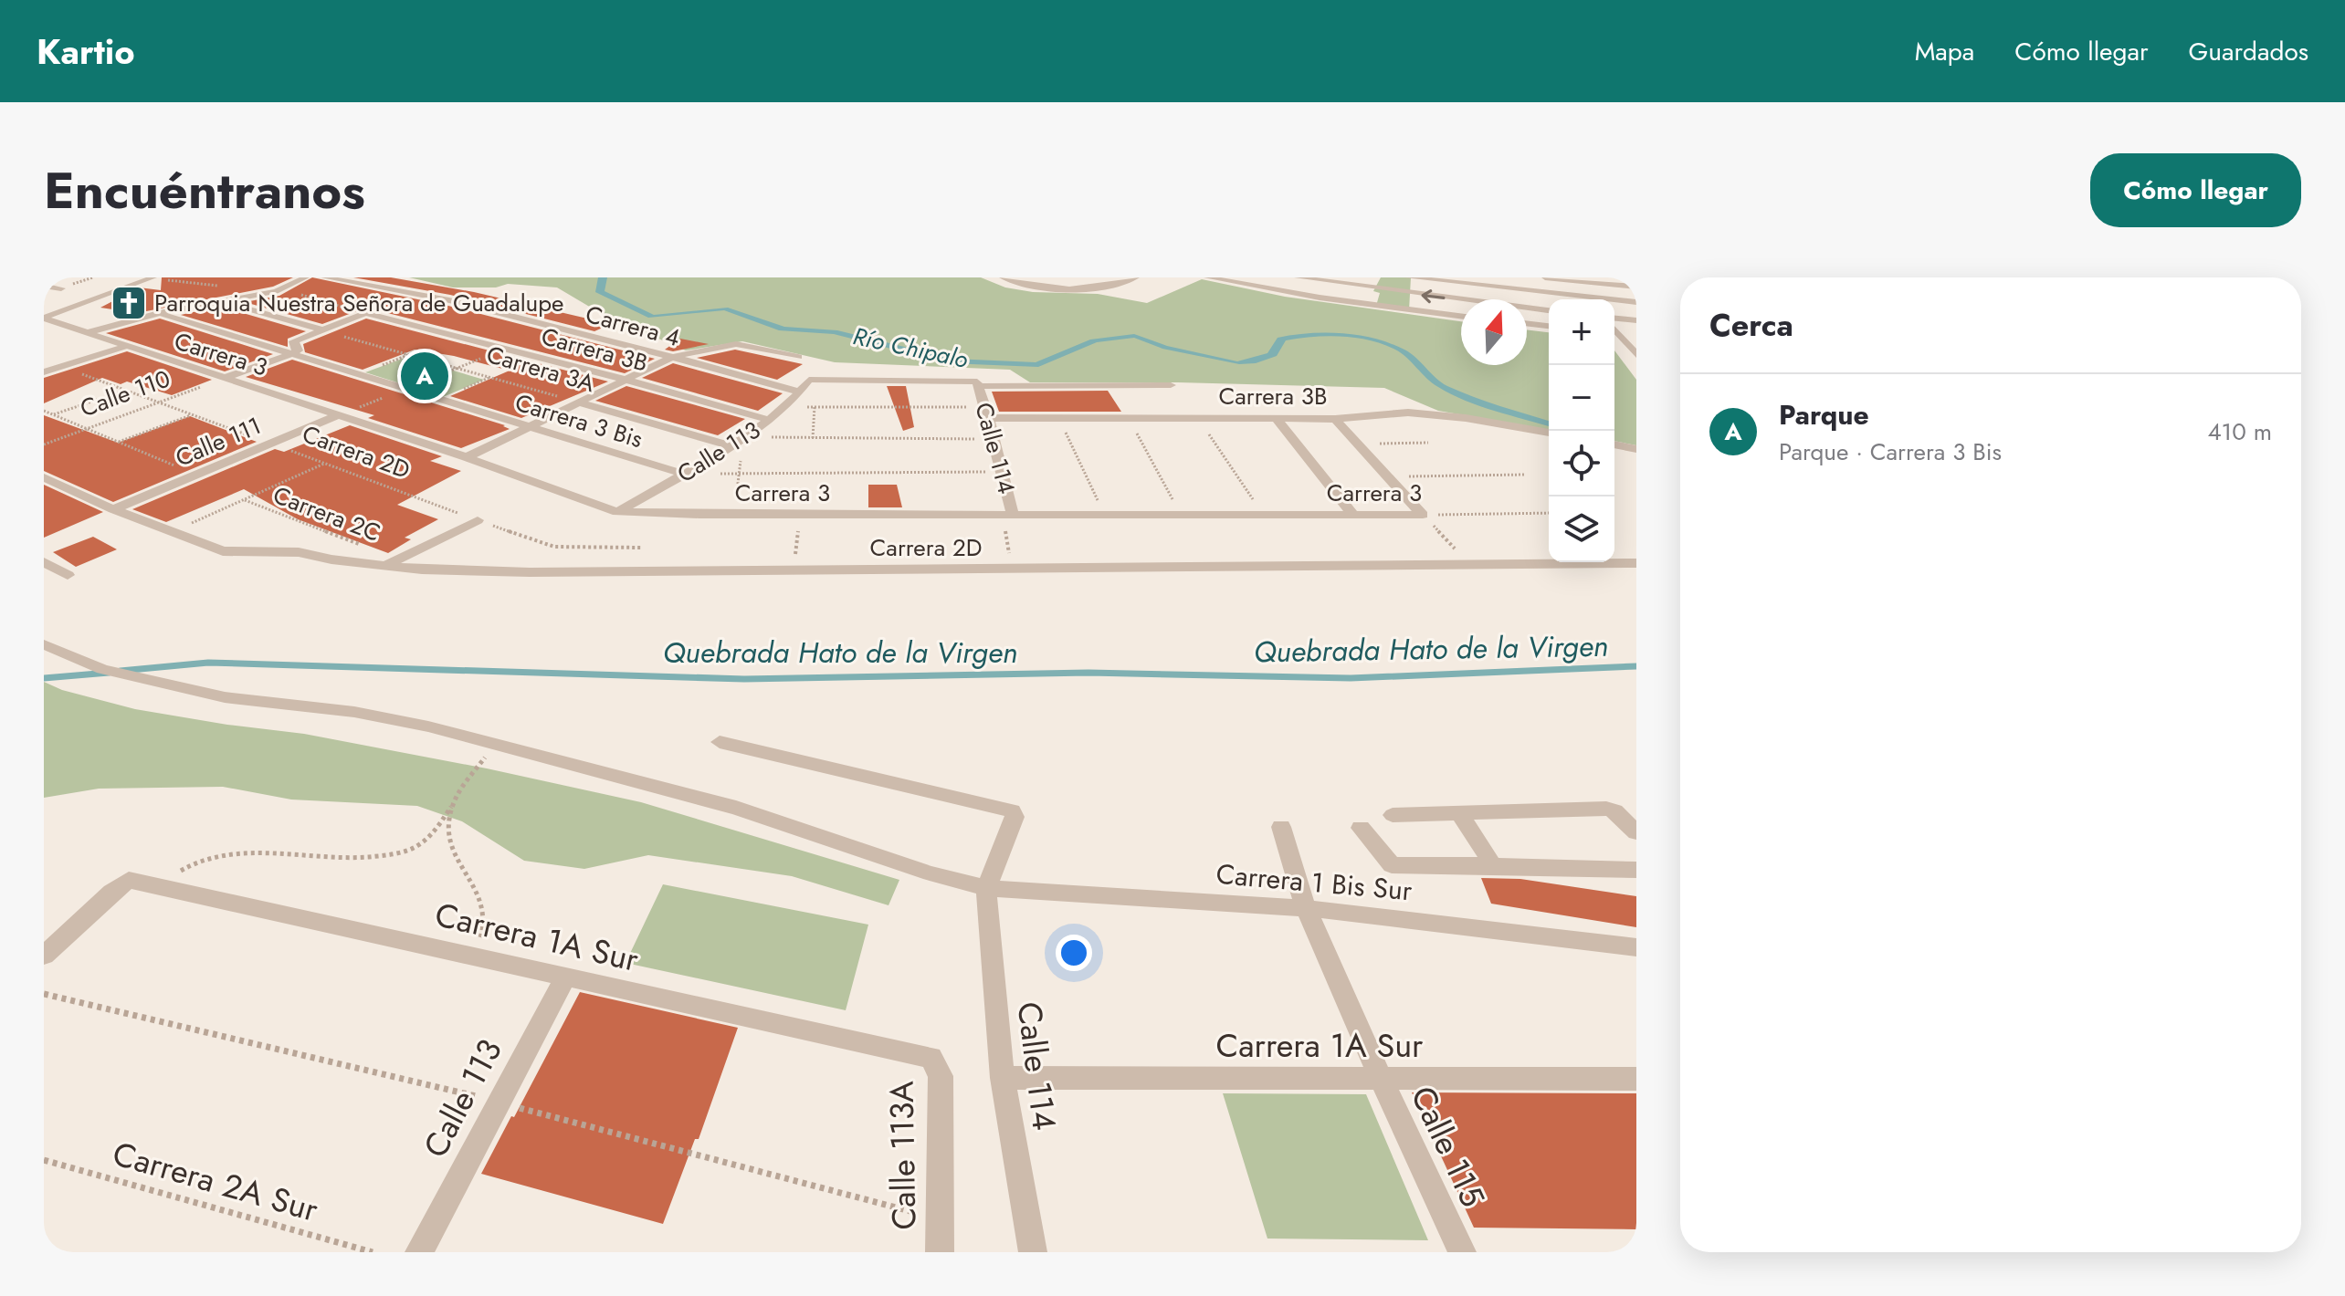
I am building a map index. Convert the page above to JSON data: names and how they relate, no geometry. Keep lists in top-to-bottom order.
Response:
{
  "streets": {
    "street": [
      "Carrera 4",
      "Carrera 3B",
      "Carrera 3",
      "Carrera 3A",
      "Carrera 3 Bis",
      "Calle 111",
      "Calle 114",
      "Carrera 2D",
      "Calle 113",
      "Carrera 1 Bis Sur",
      "Carrera 1A Sur",
      "Calle 115",
      "Calle 113A"
    ],
    "path": ["Calle 110", "Carrera 2C", "Carrera 2A Sur"]
  },
  "crossings": [
    ["Carrera 4", "Calle 113"],
    ["Carrera 3B", "Calle 114"],
    ["Carrera 3B", "Calle 113"],
    ["Carrera 3", "Calle 110"],
    ["Carrera 3", "Calle 111"],
    ["Carrera 3", "Calle 114"],
    ["Carrera 3", "Calle 113"],
    ["Carrera 3A", "Calle 113"],
    ["Calle 110", "Carrera 2D"],
    ["Carrera 3 Bis", "Calle 113"],
    ["Calle 111", "Carrera 2D"],
    ["Calle 114", "Carrera 2D"],
    ["Calle 114", "Carrera 1 Bis Sur"],
    ["Calle 114", "Carrera 1A Sur"],
    ["Calle 113", "Carrera 1A Sur"],
    ["Carrera 1 Bis Sur", "Calle 115"],
    ["Carrera 1A Sur", "Calle 115"],
    ["Carrera 1A Sur", "Calle 113A"]
  ],
  "water": ["Río Chipalo", "Quebrada Hato de la Virgen"],
  "places": {
    "church": ["Parroquia Nuestra Señora de Guadalupe"]
  },
  "north": "top",
  "page": {
    "header": "Kartio",
    "nav": ["Mapa", "Cómo llegar", "Guardados"],
    "title": "Encuéntranos",
    "buttons": "Cómo llegar",
    "heading": "Cerca",
    "map_buttons": ["+", "−"],
    "pins": "A",
    "list": [
      {
        "mark": "A",
        "name": "Parque",
        "note": "Parque · Carrera 3 Bis",
        "value": "410 m"
      }
    ]
  }
}
